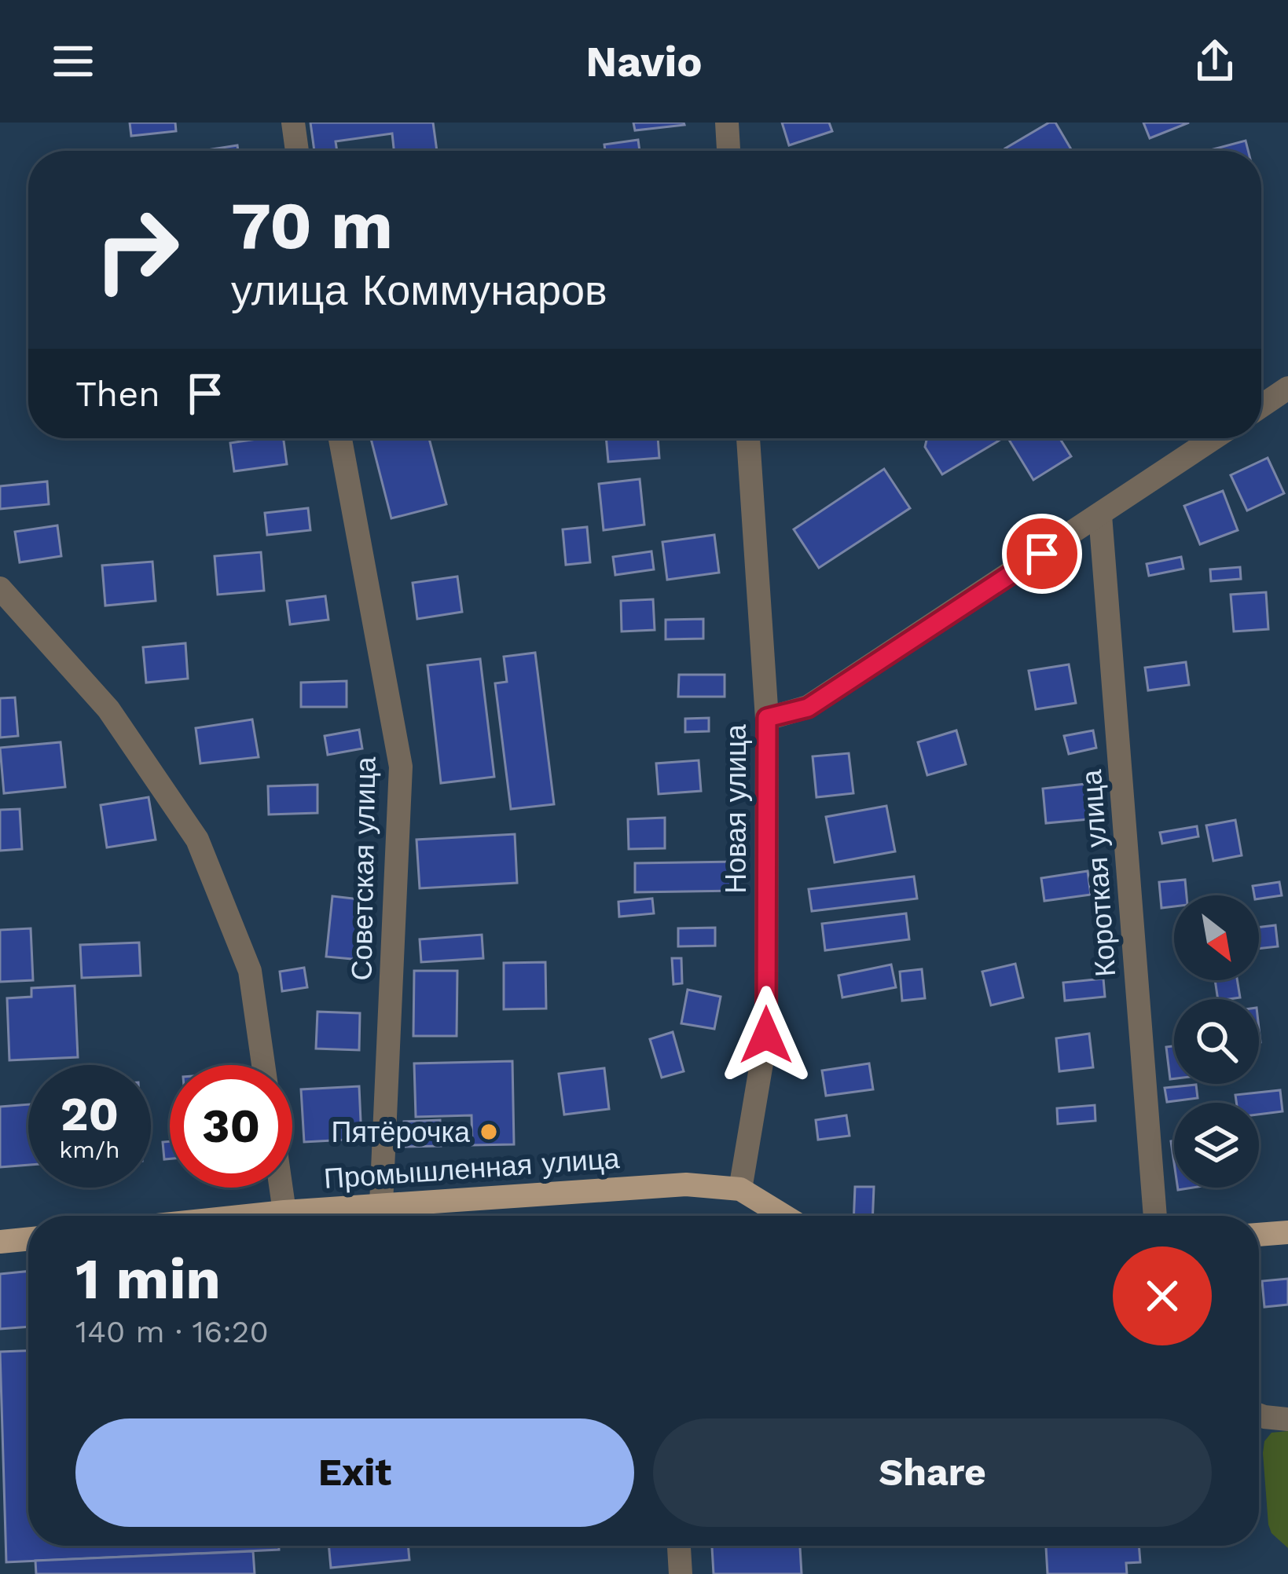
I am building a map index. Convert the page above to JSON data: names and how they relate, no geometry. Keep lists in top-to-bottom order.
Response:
{
  "streets": {
    "main road": ["Промышленная улица"],
    "street": ["Новая улица", "Советская улица", "Короткая улица"]
  },
  "crossings": [
    ["Новая улица", "Промышленная улица"],
    ["Советская улица", "Промышленная улица"]
  ],
  "places": ["Пятёрочка"],
  "north": "bottom right",
  "page": {
    "header": "Navio",
    "turn": ["70 m", "улица Коммунаров"],
    "then": "Then",
    "speed": "20 km/h",
    "limit": "30",
    "heading": ["1 min", "140 m · 16:20"],
    "buttons": ["Exit", "Share"]
  }
}
